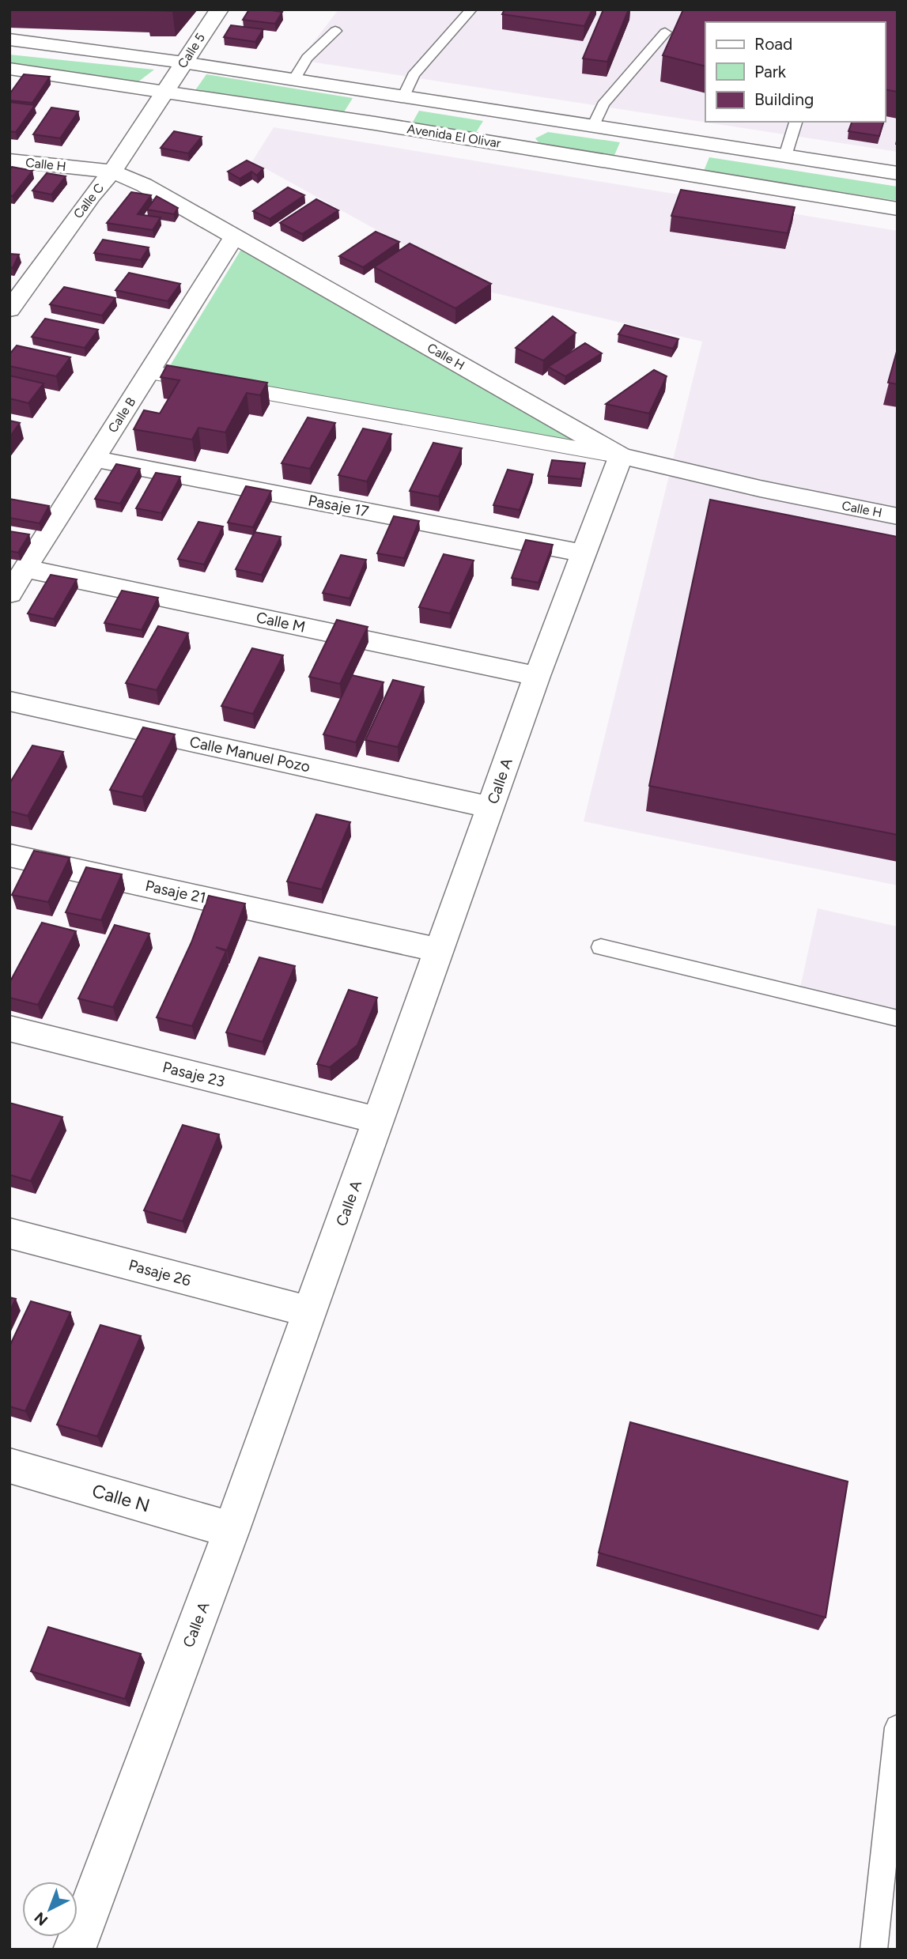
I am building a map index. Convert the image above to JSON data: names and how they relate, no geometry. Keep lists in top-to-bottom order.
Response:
{
  "streets": {
    "street": [
      "Calle 5",
      "Avenida El Olivar",
      "Calle H",
      "Calle C",
      "Calle B",
      "Pasaje 17",
      "Calle M",
      "Calle Manuel Pozo",
      "Calle A",
      "Pasaje 21",
      "Pasaje 23",
      "Pasaje 26",
      "Calle N"
    ]
  },
  "crossings": [
    ["Calle 5", "Avenida El Olivar"],
    ["Calle 5", "Calle C"],
    ["Avenida El Olivar", "Calle C"],
    ["Calle H", "Calle C"],
    ["Calle H", "Calle B"],
    ["Calle H", "Calle A"],
    ["Calle B", "Pasaje 17"],
    ["Calle B", "Calle M"],
    ["Pasaje 17", "Calle A"],
    ["Calle M", "Calle A"],
    ["Calle Manuel Pozo", "Calle A"],
    ["Calle A", "Pasaje 21"],
    ["Calle A", "Pasaje 23"],
    ["Calle A", "Pasaje 26"],
    ["Calle A", "Calle N"]
  ],
  "legend": ["Road", "Park", "Building"],
  "north": "bottom left"
}
